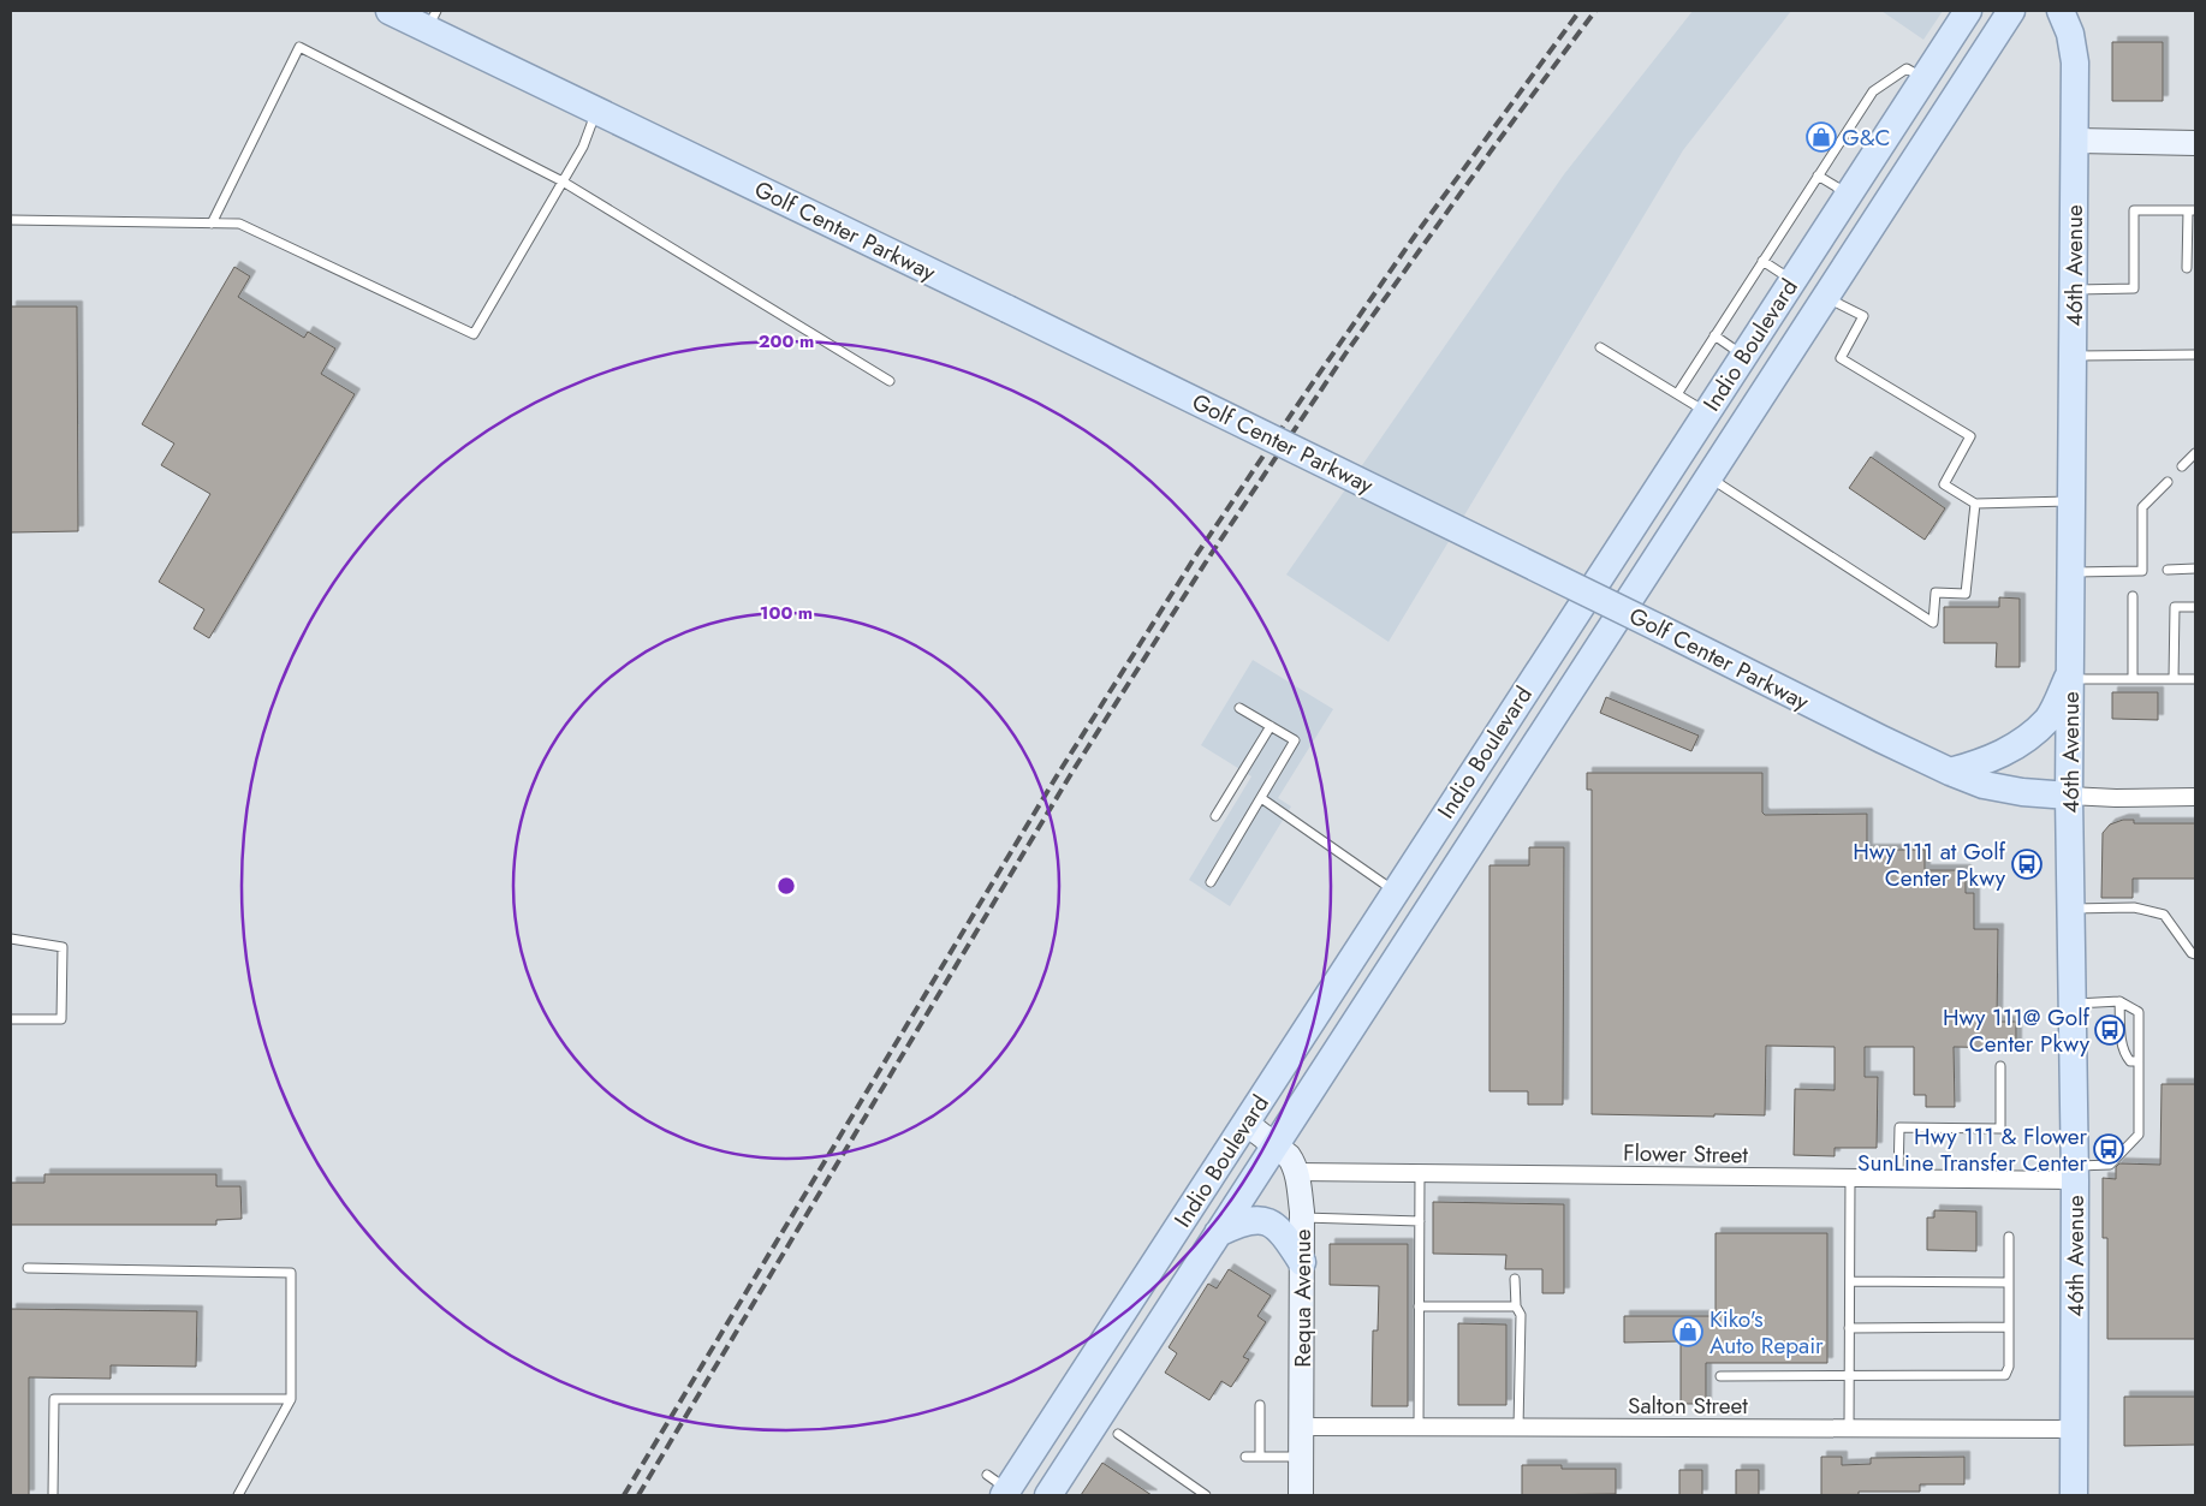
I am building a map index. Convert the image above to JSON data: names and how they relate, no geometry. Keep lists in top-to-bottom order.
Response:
{
  "streets": {
    "main road": ["Golf Center Parkway", "46th Avenue", "Indio Boulevard"],
    "street": ["Flower Street", "Requa Avenue", "Salton Street"]
  },
  "crossings": [
    ["Golf Center Parkway", "46th Avenue"],
    ["46th Avenue", "Flower Street"],
    ["46th Avenue", "Salton Street"],
    ["Indio Boulevard", "Requa Avenue"],
    ["Flower Street", "Requa Avenue"],
    ["Requa Avenue", "Salton Street"]
  ],
  "places": {
    "shop": ["G&C", "Kiko's Auto Repair"],
    "bus stop": ["Hwy 111 at Golf Center Pkwy", "Hwy 111@ Golf Center Pkwy", "Hwy 111 & Flower SunLine Transfer Center"]
  },
  "rings": ["200 m", "100 m"]
}
